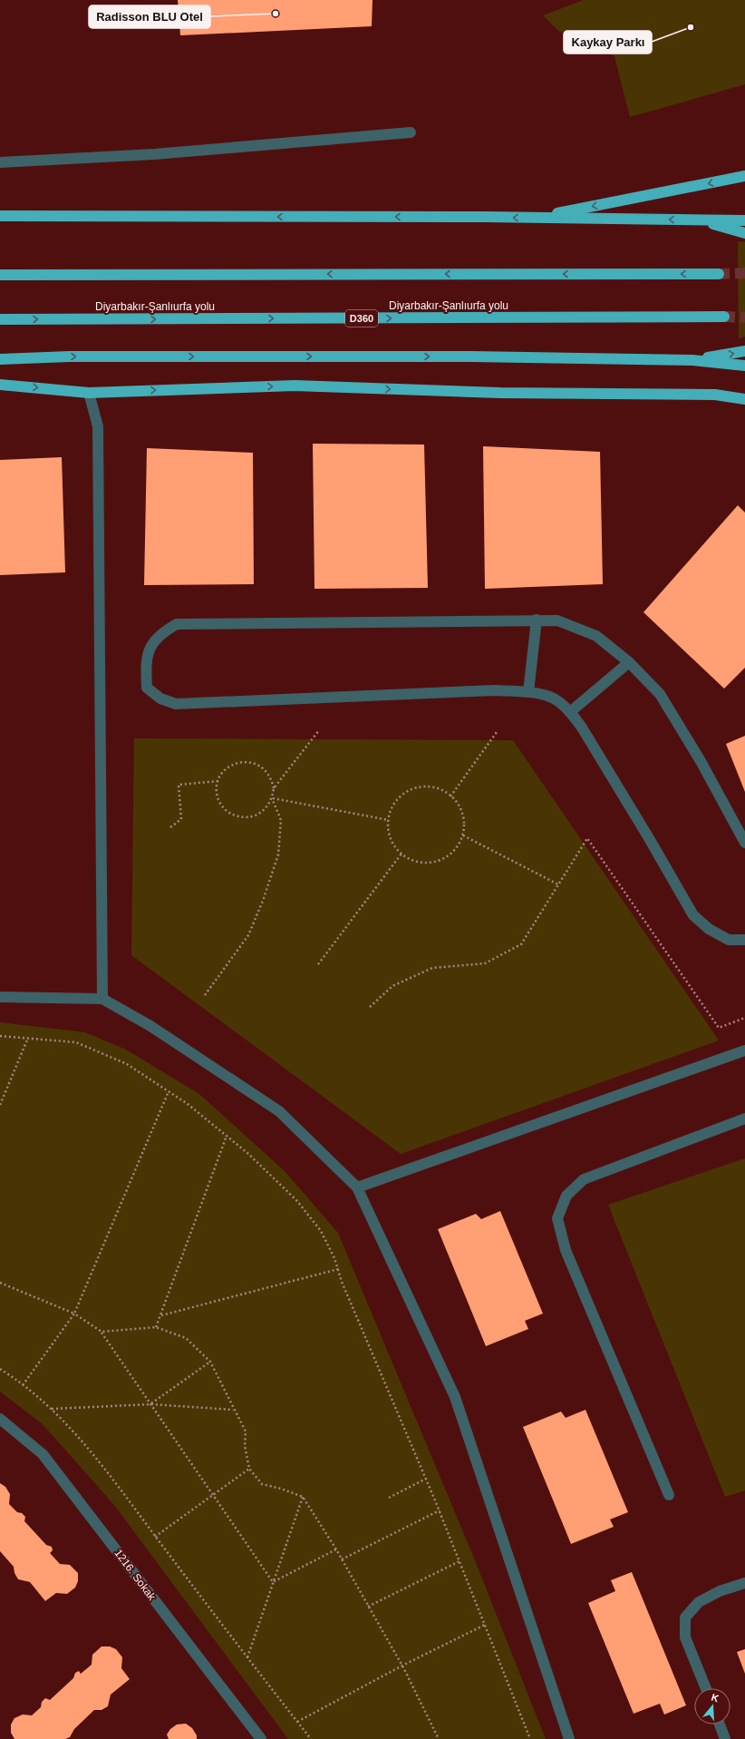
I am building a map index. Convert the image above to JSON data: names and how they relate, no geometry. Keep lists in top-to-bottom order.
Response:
{
  "streets": {
    "highway": ["Diyarbakır-Şanlıurfa yolu", "D360"],
    "street": ["1216. Sokak"]
  },
  "places": ["Radisson BLU Otel", "Kaykay Parkı"],
  "north": "top"
}
